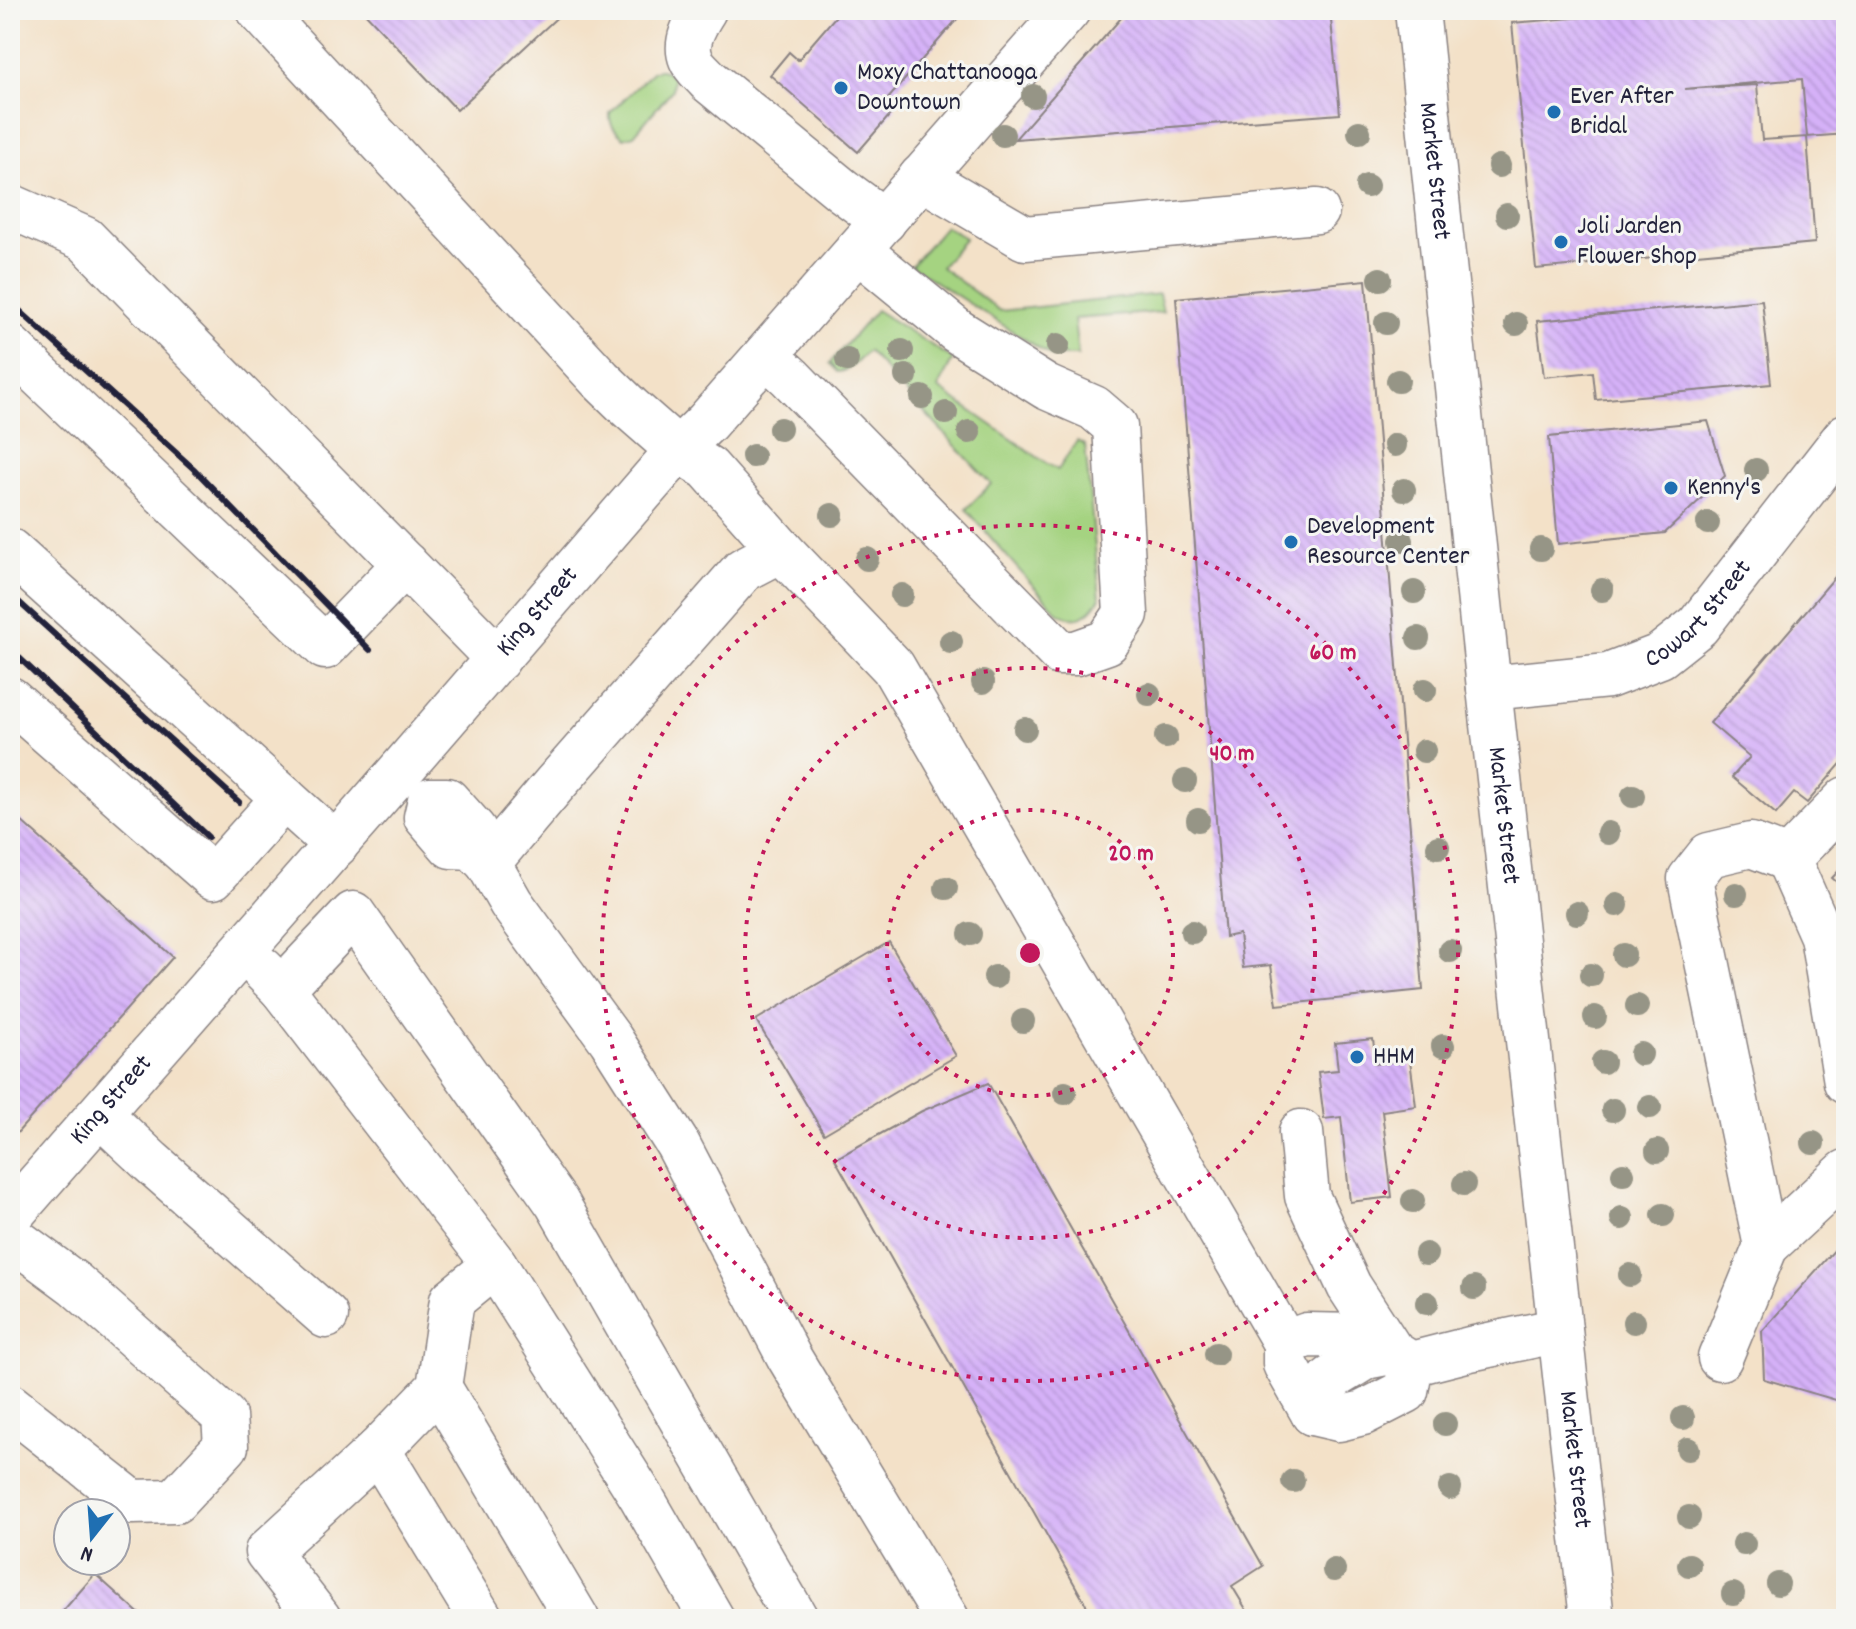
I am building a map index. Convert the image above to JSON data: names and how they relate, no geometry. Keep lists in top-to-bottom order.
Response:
{
  "streets": {
    "street": ["Market Street", "Cowart Street", "King Street"]
  },
  "crossings": [
    ["Market Street", "Cowart Street"]
  ],
  "places": [
    "Moxy Chattanooga Downtown",
    "Ever After Bridal",
    "Joli Jarden Flower Shop",
    "Kenny's",
    "Development Resource Center",
    "HHM"
  ],
  "north": "bottom",
  "rings": ["60 m", "40 m", "20 m"]
}
